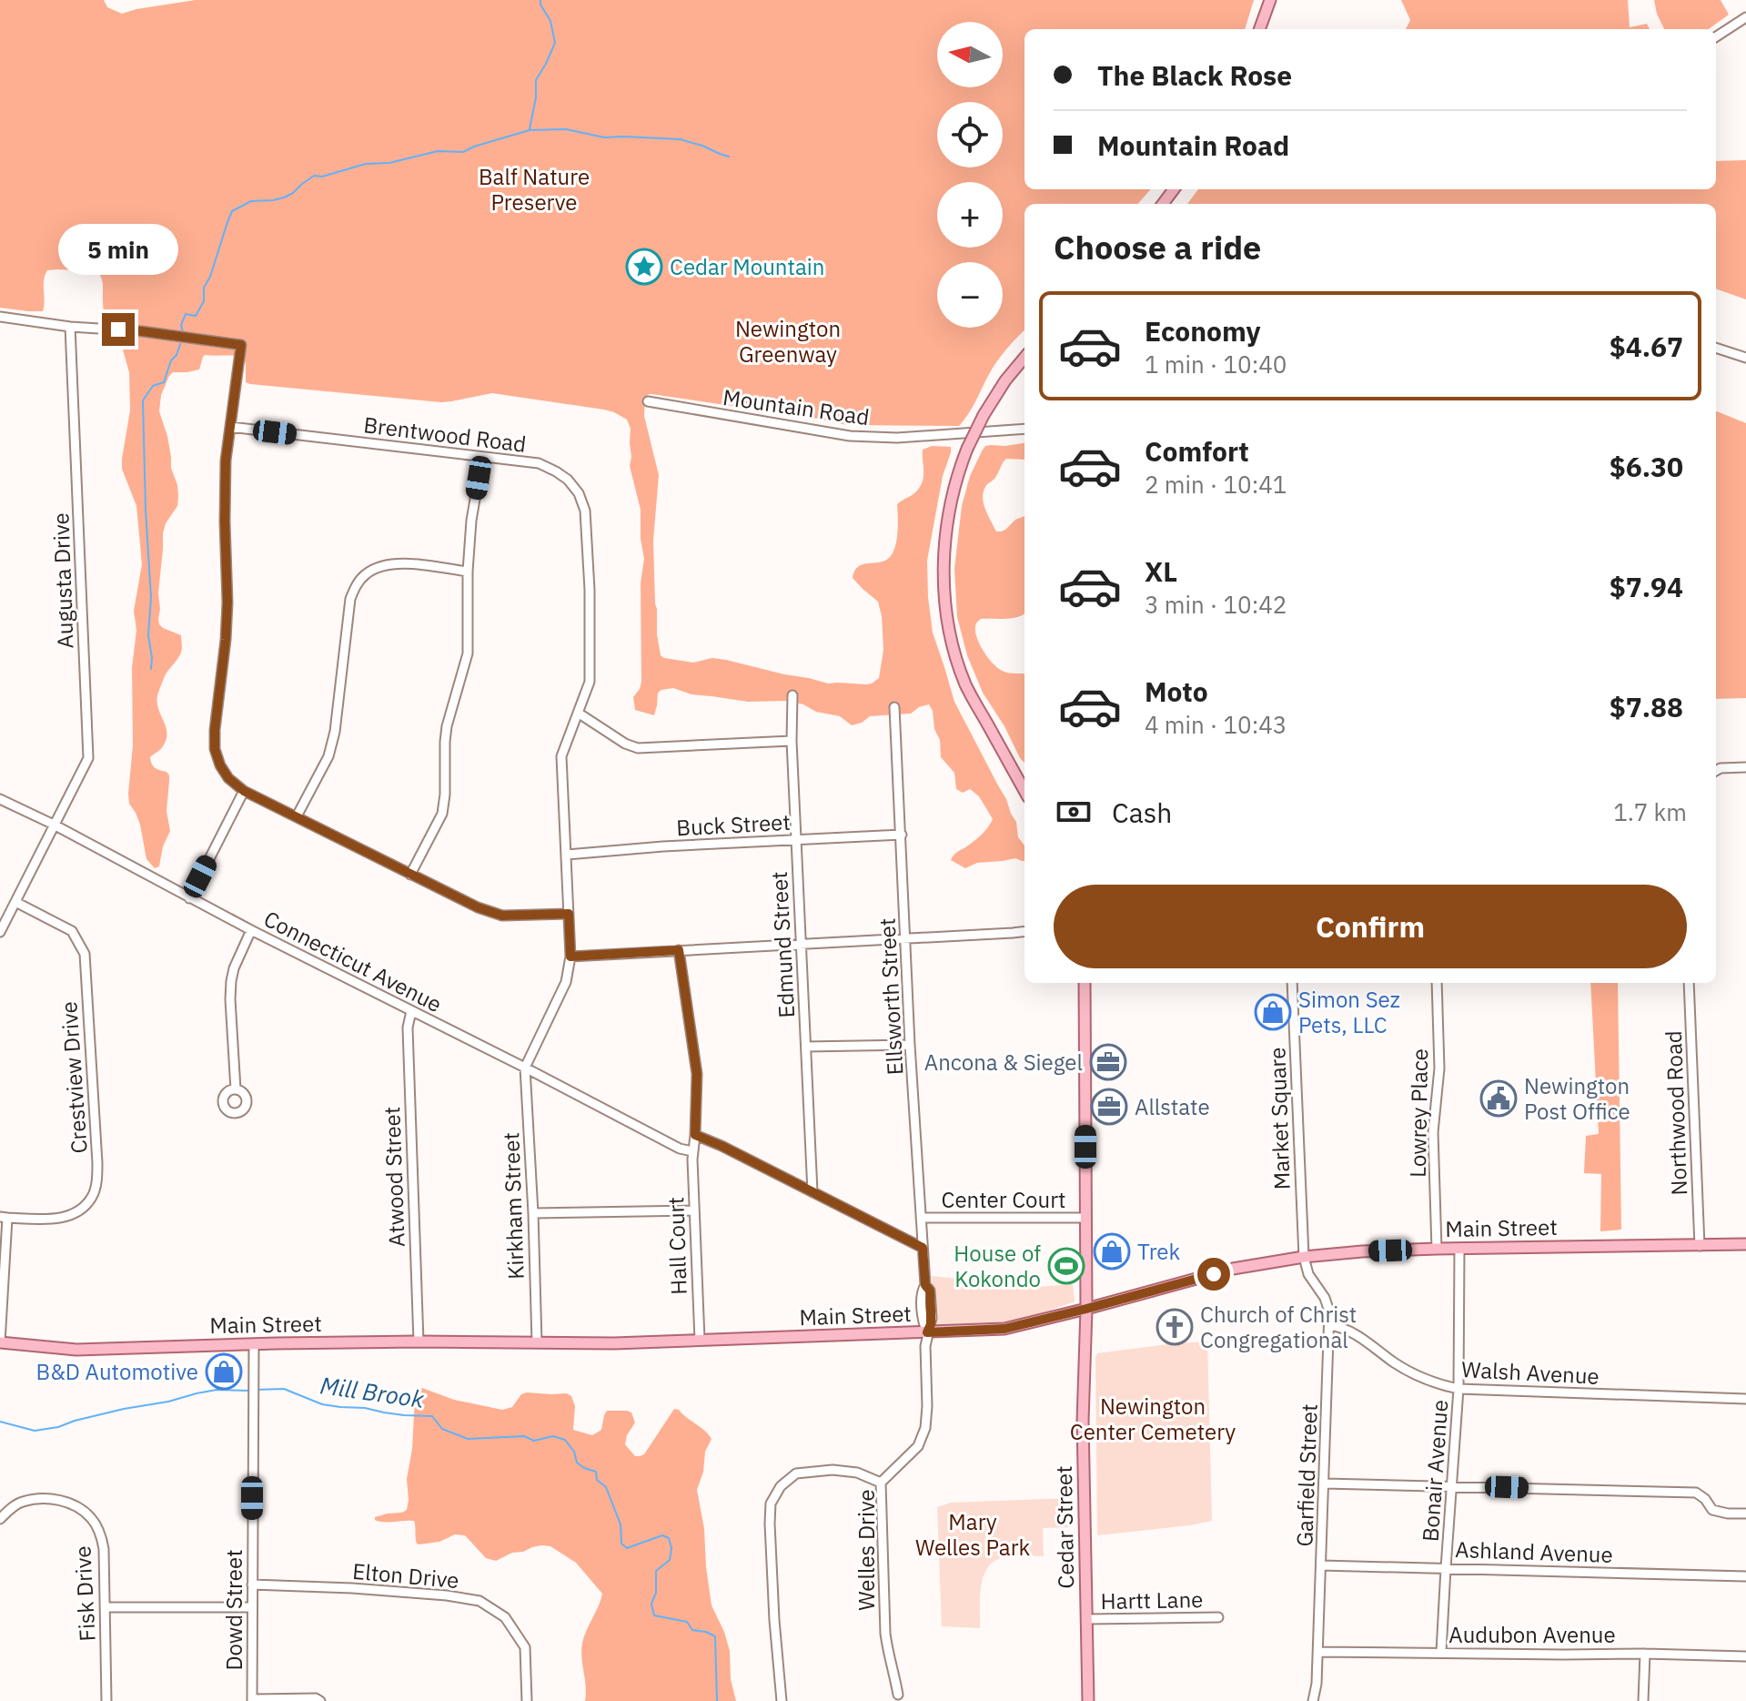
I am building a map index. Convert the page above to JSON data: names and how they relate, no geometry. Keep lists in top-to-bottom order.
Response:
{
  "streets": {
    "main road": ["Main Street", "Cedar Street"],
    "street": [
      "Mountain Road",
      "Brentwood Road",
      "Augusta Drive",
      "Buck Street",
      "Edmund Street",
      "Connecticut Avenue",
      "Ellsworth Street",
      "Crestview Drive",
      "Lowrey Place",
      "Northwood Road",
      "Market Square",
      "Atwood Street",
      "Center Court",
      "Kirkham Street",
      "Hall Court",
      "Walsh Avenue",
      "Bonair Avenue",
      "Garfield Street",
      "Welles Drive",
      "Ashland Avenue",
      "Elton Drive",
      "Fisk Drive",
      "Hartt Lane",
      "Dowd Street",
      "Audubon Avenue"
    ]
  },
  "crossings": [
    ["Brentwood Road", "Buck Street"],
    ["Brentwood Road", "Connecticut Avenue"],
    ["Brentwood Road", "Kirkham Street"],
    ["Augusta Drive", "Connecticut Avenue"],
    ["Augusta Drive", "Crestview Drive"],
    ["Buck Street", "Edmund Street"],
    ["Buck Street", "Ellsworth Street"],
    ["Connecticut Avenue", "Atwood Street"],
    ["Connecticut Avenue", "Kirkham Street"],
    ["Connecticut Avenue", "Hall Court"],
    ["Ellsworth Street", "Center Court"],
    ["Ellsworth Street", "Main Street"],
    ["Ellsworth Street", "Welles Drive"],
    ["Lowrey Place", "Main Street"],
    ["Northwood Road", "Main Street"],
    ["Market Square", "Main Street"],
    ["Market Square", "Garfield Street"],
    ["Atwood Street", "Main Street"],
    ["Center Court", "Cedar Street"],
    ["Kirkham Street", "Main Street"],
    ["Main Street", "Hall Court"],
    ["Main Street", "Bonair Avenue"],
    ["Main Street", "Garfield Street"],
    ["Main Street", "Cedar Street"],
    ["Main Street", "Welles Drive"],
    ["Main Street", "Dowd Street"],
    ["Walsh Avenue", "Bonair Avenue"],
    ["Walsh Avenue", "Garfield Street"],
    ["Bonair Avenue", "Ashland Avenue"],
    ["Bonair Avenue", "Audubon Avenue"],
    ["Garfield Street", "Ashland Avenue"],
    ["Garfield Street", "Audubon Avenue"],
    ["Cedar Street", "Hartt Lane"],
    ["Elton Drive", "Dowd Street"]
  ],
  "water": ["Mill Brook"],
  "parks": [
    "Balf Nature Preserve",
    "Newington Greenway",
    "Newington Center Cemetery",
    "Mary Welles Park"
  ],
  "places": {
    "place": ["Cedar Mountain"],
    "shop": ["Simon Sez Pets, LLC", "Trek", "B&D Automotive"],
    "office": ["Ancona & Siegel", "Allstate"],
    "public building": ["Newington Post Office"],
    "sports": ["House of Kokondo"],
    "church": ["Church of Christ Congregational"]
  },
  "north": "left",
  "page": {
    "map_buttons": ["+", "−"],
    "banner": ["The Black Rose", "Mountain Road"],
    "heading": "Choose a ride",
    "bubble": "5 min",
    "list": [
      {
        "name": "Economy",
        "note": "1 min · 10:40",
        "value": "$4.67"
      },
      {
        "name": "Comfort",
        "note": "2 min · 10:41",
        "value": "$6.30"
      },
      {
        "name": "XL",
        "note": "3 min · 10:42",
        "value": "$7.94"
      },
      {
        "name": "Moto",
        "note": "4 min · 10:43",
        "value": "$7.88"
      }
    ],
    "pay": ["Cash", "1.7 km"],
    "buttons": "Confirm"
  }
}
